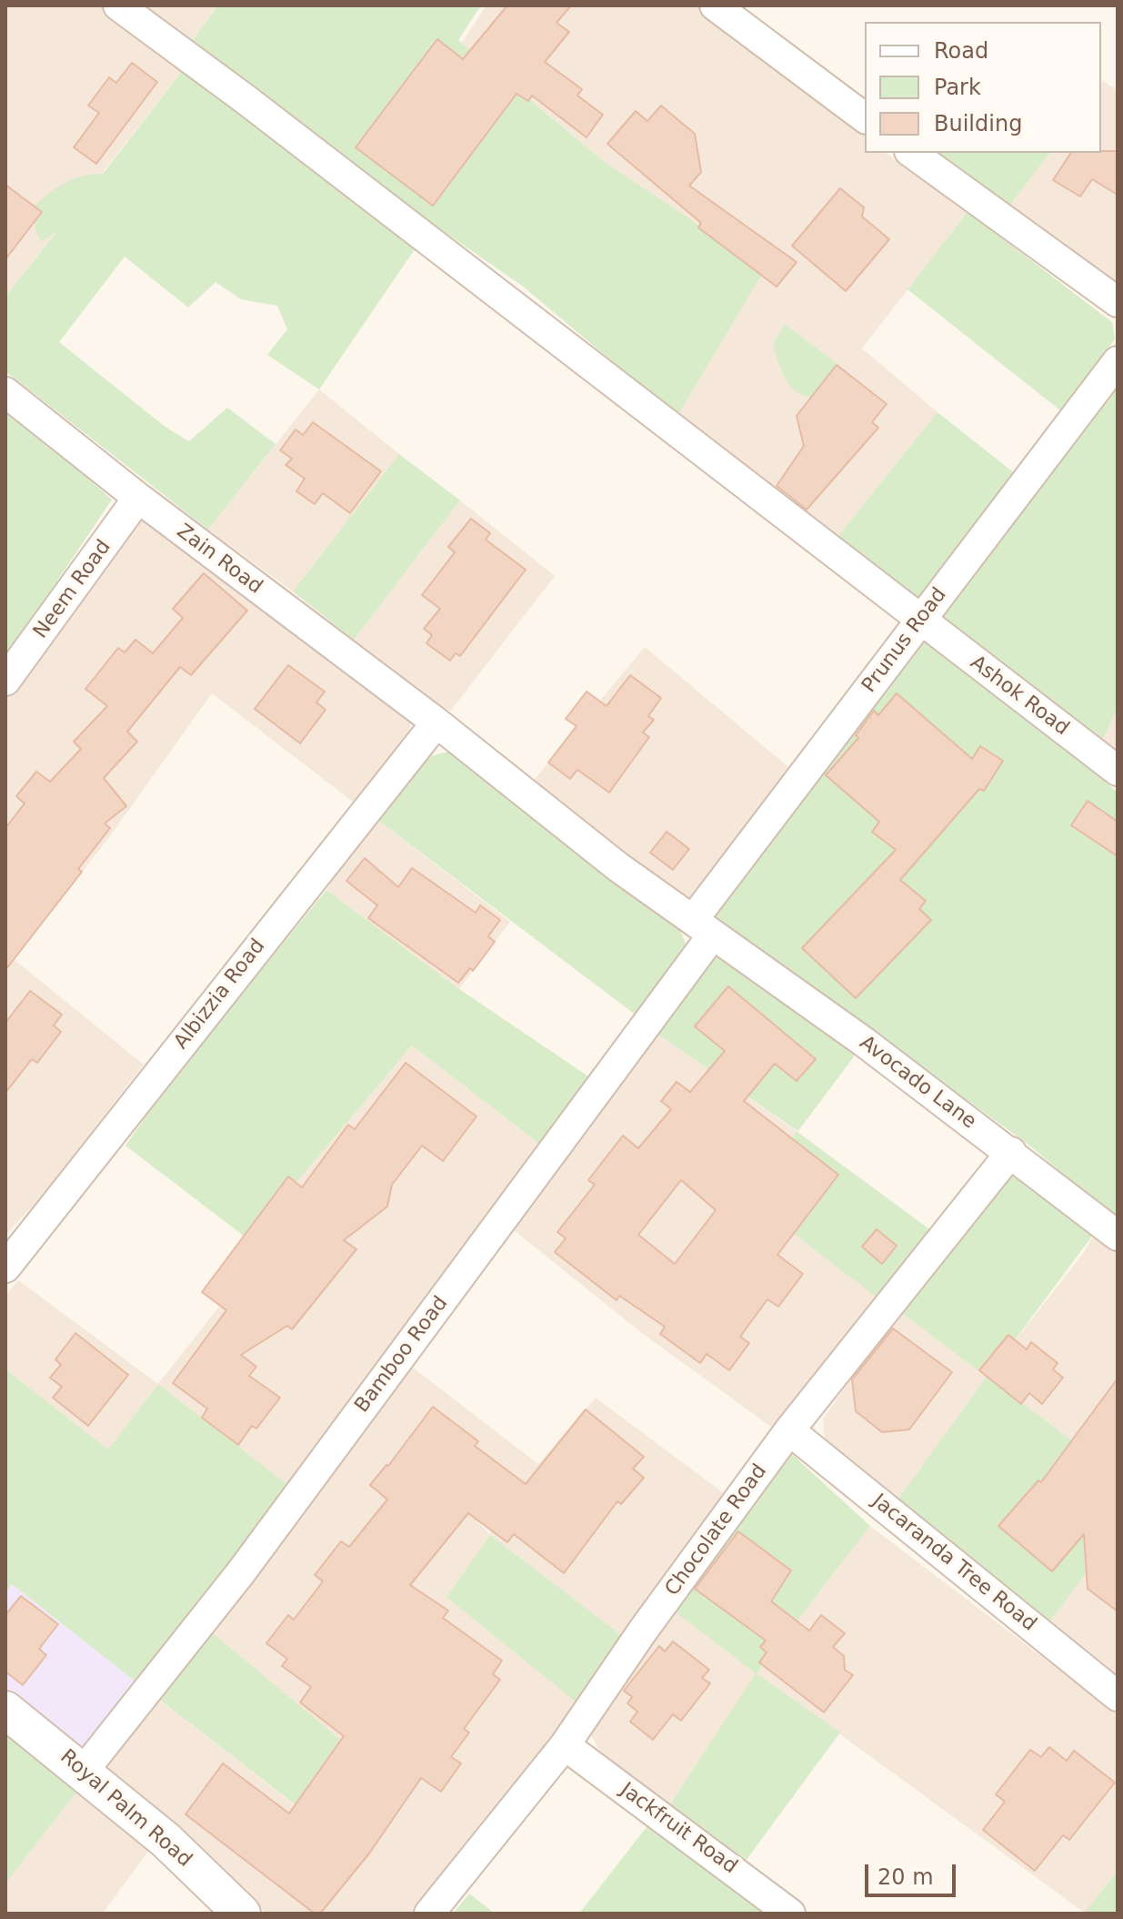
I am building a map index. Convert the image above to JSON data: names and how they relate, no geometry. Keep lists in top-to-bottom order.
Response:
{
  "streets": {
    "street": [
      "Zain Road",
      "Neem Road",
      "Prunus Road",
      "Ashok Road",
      "Albizzia Road",
      "Avocado Lane",
      "Bamboo Road",
      "Chocolate Road",
      "Jacaranda Tree Road",
      "Royal Palm Road",
      "Jackfruit Road"
    ]
  },
  "crossings": [
    ["Zain Road", "Neem Road"],
    ["Zain Road", "Prunus Road"],
    ["Zain Road", "Albizzia Road"],
    ["Zain Road", "Avocado Lane"],
    ["Zain Road", "Bamboo Road"],
    ["Prunus Road", "Ashok Road"],
    ["Prunus Road", "Avocado Lane"],
    ["Prunus Road", "Bamboo Road"],
    ["Avocado Lane", "Bamboo Road"],
    ["Avocado Lane", "Chocolate Road"],
    ["Bamboo Road", "Royal Palm Road"],
    ["Chocolate Road", "Jacaranda Tree Road"],
    ["Chocolate Road", "Jackfruit Road"]
  ],
  "legend": ["Road", "Park", "Building"],
  "scale_bar": "20 m"
}
